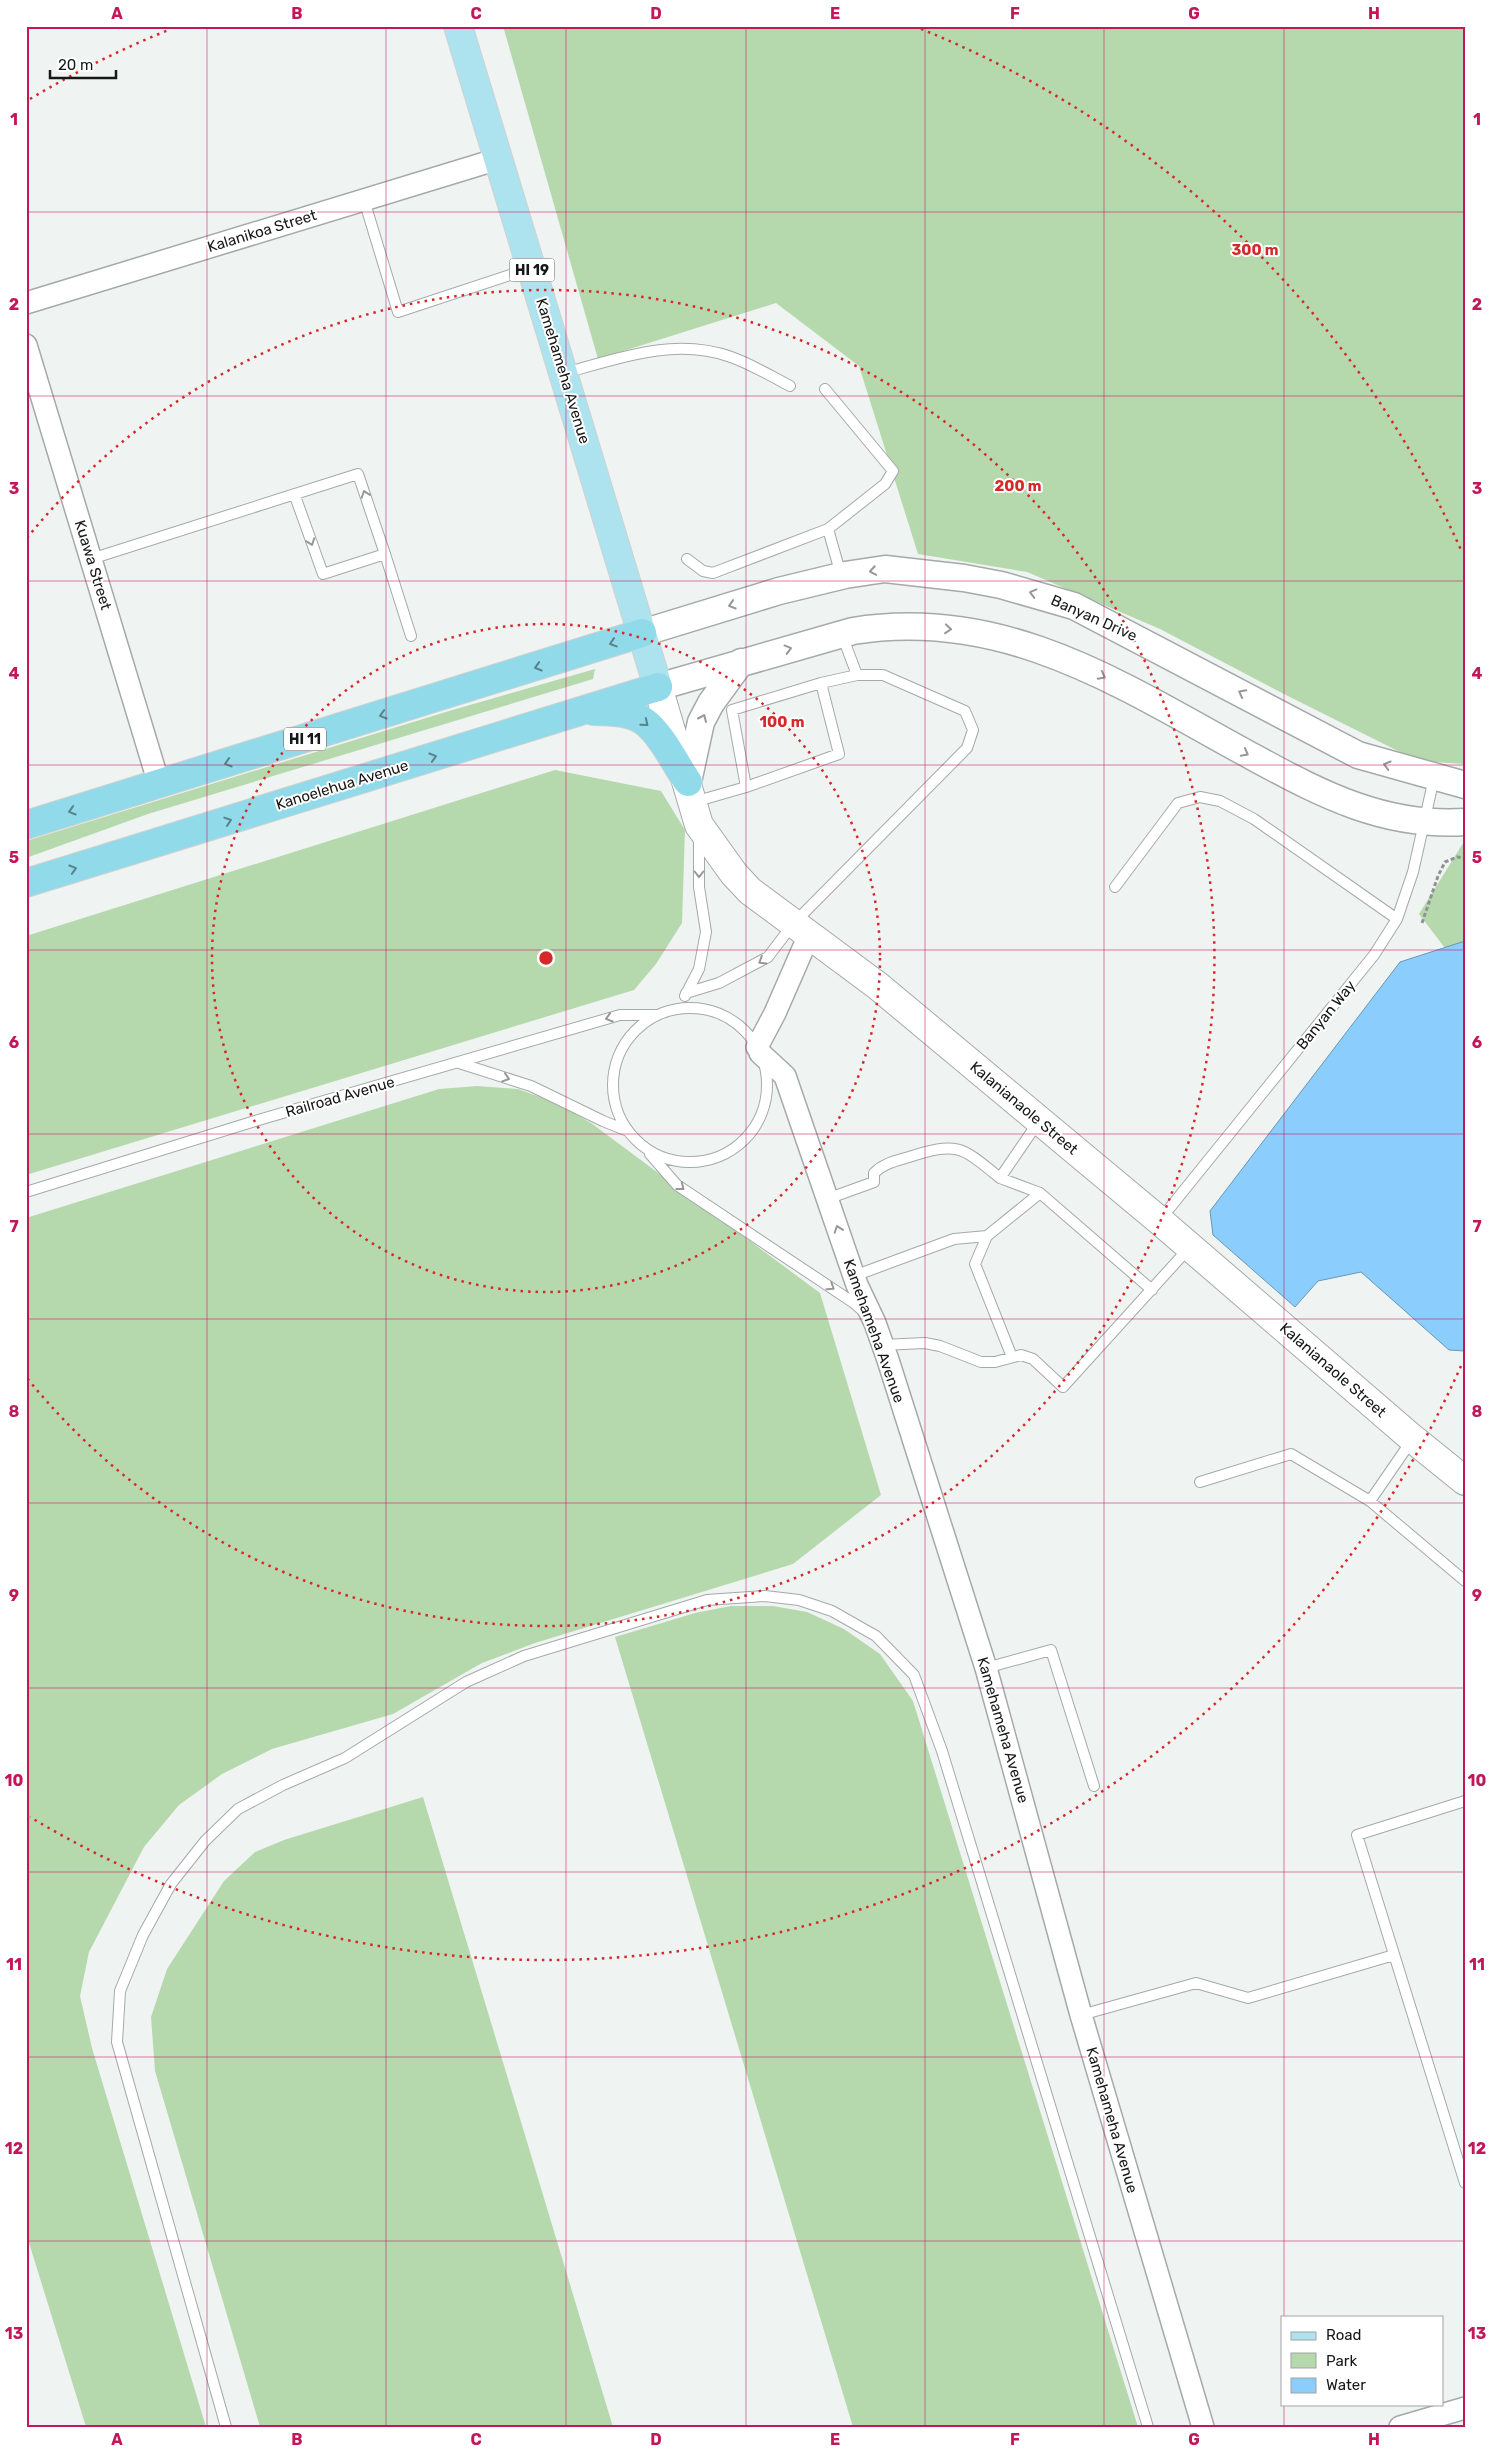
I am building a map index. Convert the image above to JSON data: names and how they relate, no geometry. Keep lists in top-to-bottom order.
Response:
{
  "streets": {
    "highway": ["HI 11", "Kanoelehua Avenue"],
    "main road": ["HI 19", "Kamehameha Avenue", "Kalanianaole Street"],
    "street": ["Kalanikoa Street", "Kuawa Street", "Banyan Drive"],
    "lane": ["Banyan Way", "Railroad Avenue"]
  },
  "crossings": [
    ["Kalanikoa Street", "Kamehameha Avenue"],
    ["Kamehameha Avenue", "Banyan Drive"],
    ["Kamehameha Avenue", "HI 11"],
    ["Kamehameha Avenue", "Kanoelehua Avenue"],
    ["Kamehameha Avenue", "Railroad Avenue"],
    ["Kamehameha Avenue", "Kalanianaole Street"],
    ["Kuawa Street", "HI 11"],
    ["Banyan Drive", "HI 11"],
    ["Banyan Drive", "Banyan Way"],
    ["Kanoelehua Avenue", "Kalanianaole Street"],
    ["Banyan Way", "Kalanianaole Street"]
  ],
  "legend": ["Road", "Park", "Water"],
  "scale_bar": "20 m",
  "grid": {
    "columns": [
      "A",
      "B",
      "C",
      "D",
      "E",
      "F",
      "G",
      "H"
    ],
    "rows": [
      "1",
      "2",
      "3",
      "4",
      "5",
      "6",
      "7",
      "8",
      "9",
      "10",
      "11",
      "12",
      "13"
    ]
  },
  "rings": ["300 m", "200 m", "100 m"]
}
